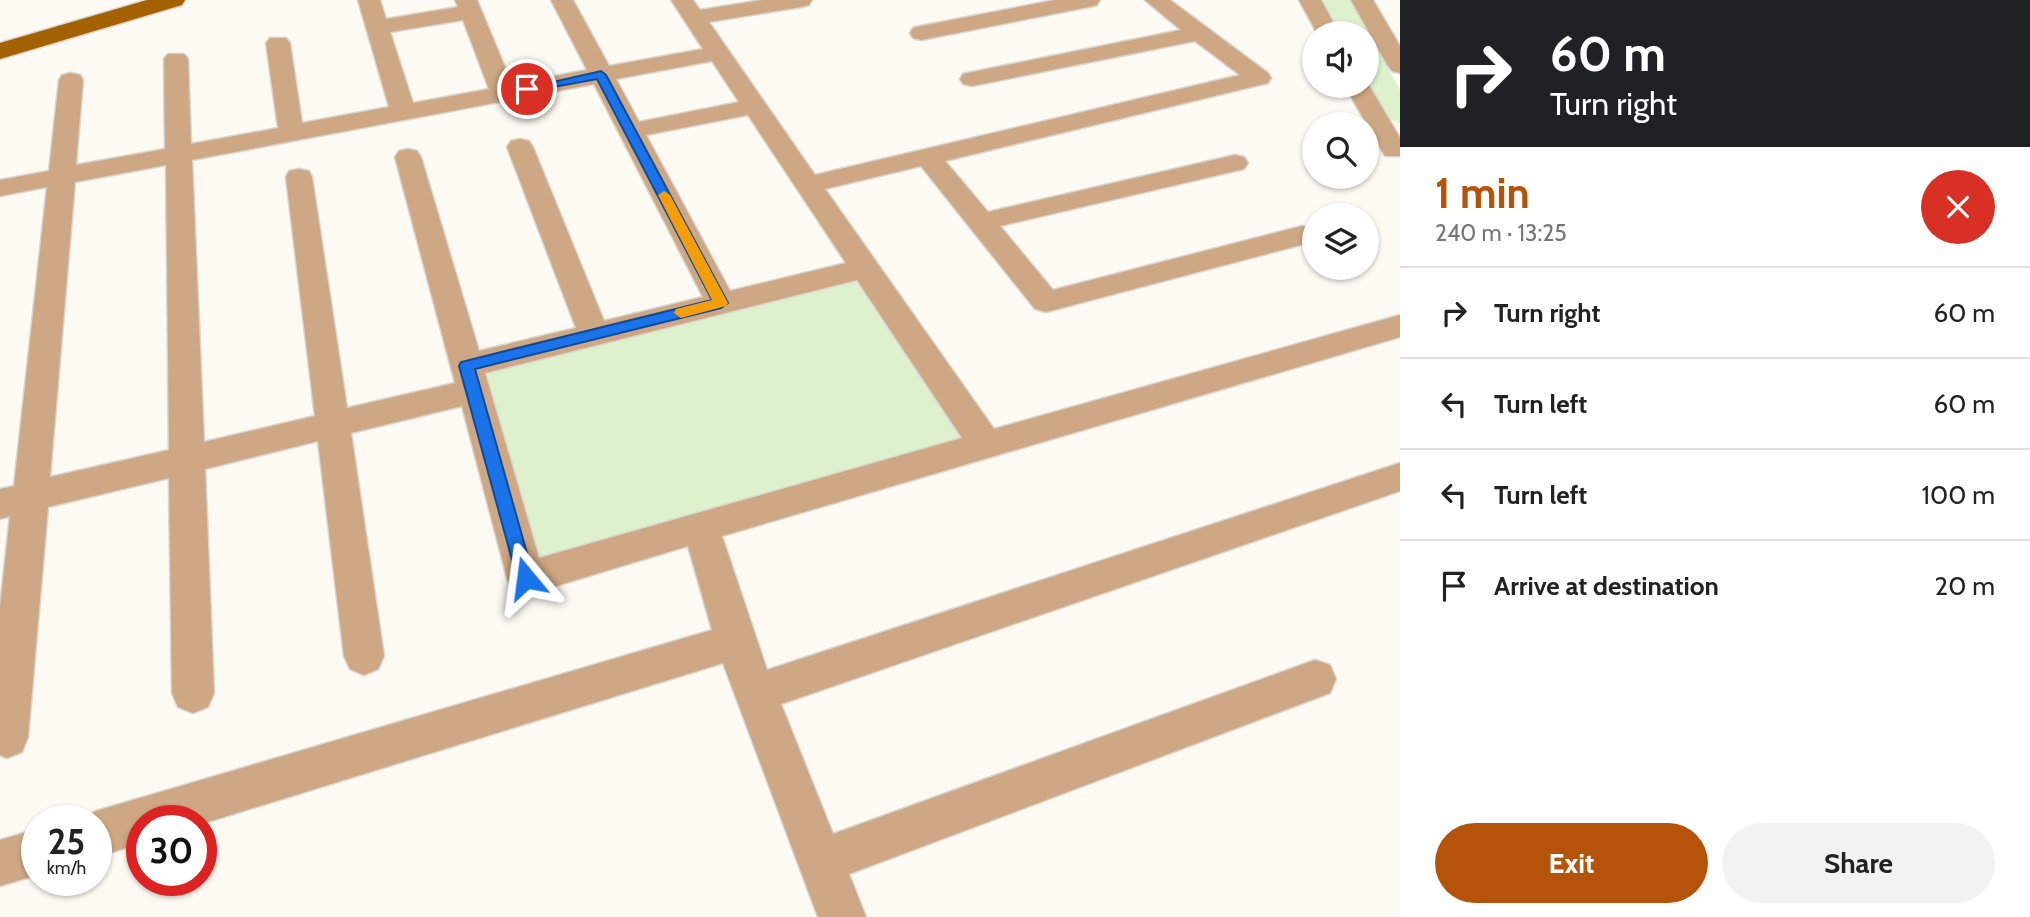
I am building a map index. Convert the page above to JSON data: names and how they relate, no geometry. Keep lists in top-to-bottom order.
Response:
{
  "page": {
    "turn": ["60 m", "Turn right"],
    "heading": ["1 min", "240 m · 13:25"],
    "list": [
      {
        "name": "Turn right",
        "value": "60 m"
      },
      {
        "name": "Turn left",
        "value": "60 m"
      },
      {
        "name": "Turn left",
        "value": "100 m"
      },
      {
        "name": "Arrive at destination",
        "value": "20 m"
      }
    ],
    "speed": "25 km/h",
    "limit": "30",
    "buttons": ["Exit", "Share"]
  }
}
